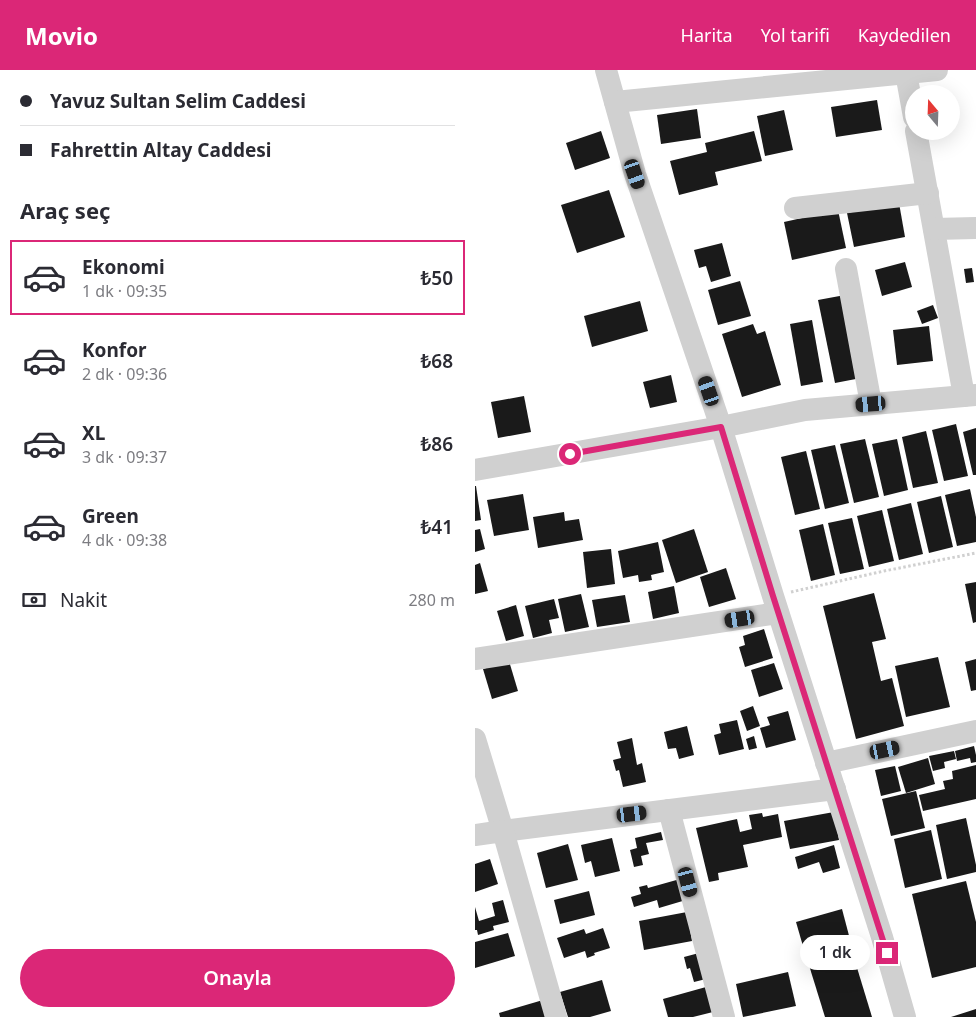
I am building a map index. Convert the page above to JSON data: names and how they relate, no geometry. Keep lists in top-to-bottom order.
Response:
{
  "north": "top",
  "page": {
    "header": "Movio",
    "nav": ["Harita", "Yol tarifi", "Kaydedilen"],
    "banner": ["Yavuz Sultan Selim Caddesi", "Fahrettin Altay Caddesi"],
    "heading": "Araç seç",
    "list": [
      {
        "name": "Ekonomi",
        "note": "1 dk · 09:35",
        "value": "₺50"
      },
      {
        "name": "Konfor",
        "note": "2 dk · 09:36",
        "value": "₺68"
      },
      {
        "name": "XL",
        "note": "3 dk · 09:37",
        "value": "₺86"
      },
      {
        "name": "Green",
        "note": "4 dk · 09:38",
        "value": "₺41"
      }
    ],
    "pay": ["Nakit", "280 m"],
    "bubble": "1 dk",
    "buttons": "Onayla"
  }
}
